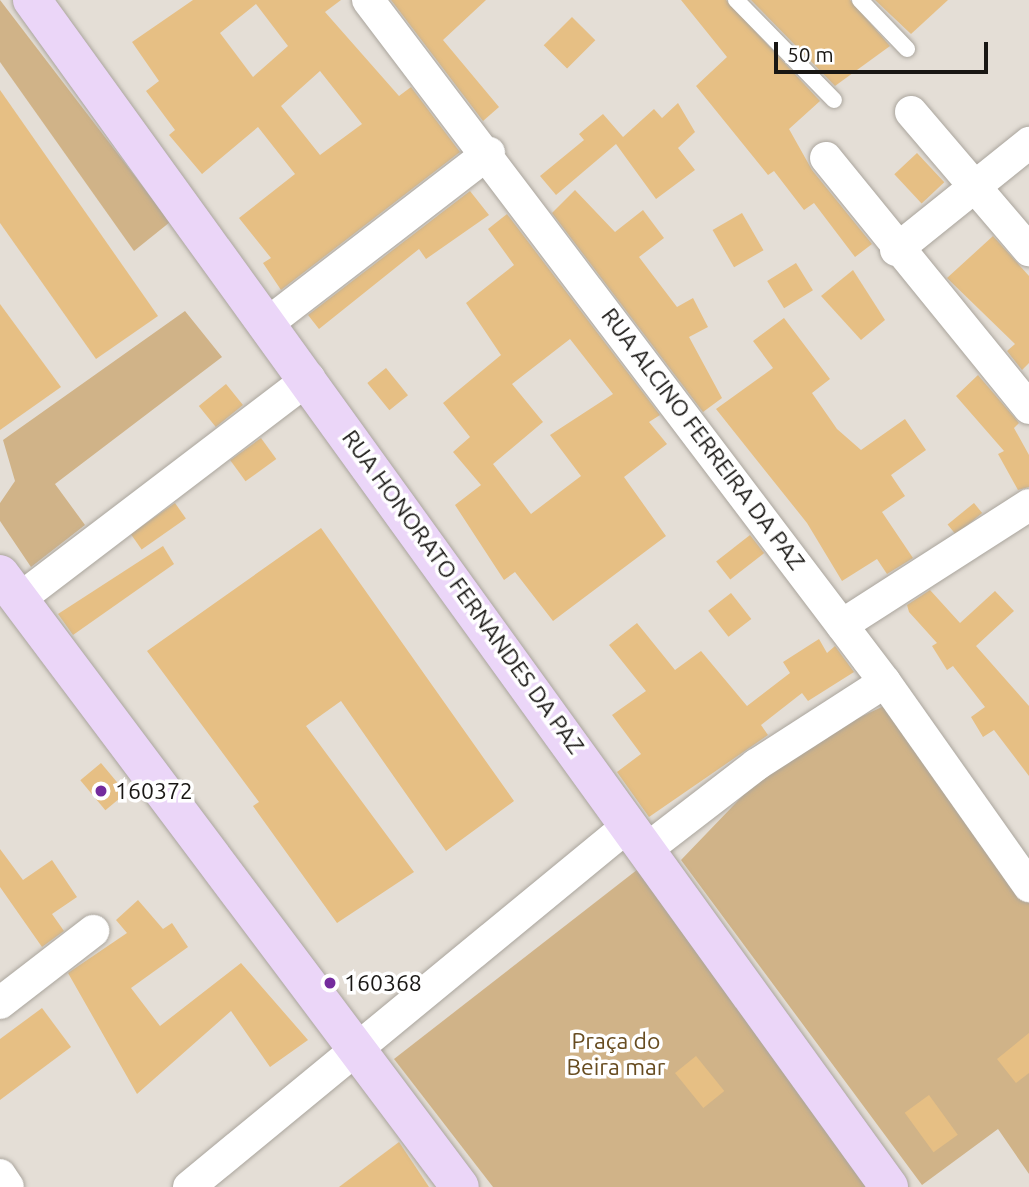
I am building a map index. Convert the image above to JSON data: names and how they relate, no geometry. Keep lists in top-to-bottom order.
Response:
{
  "streets": {
    "main road": ["RUA HONORATO FERNANDES DA PAZ"],
    "street": ["RUA ALCINO FERREIRA DA PAZ"]
  },
  "parks": ["Praça do Beira mar"],
  "places": ["160372", "160368"],
  "scale_bar": "50 m"
}
